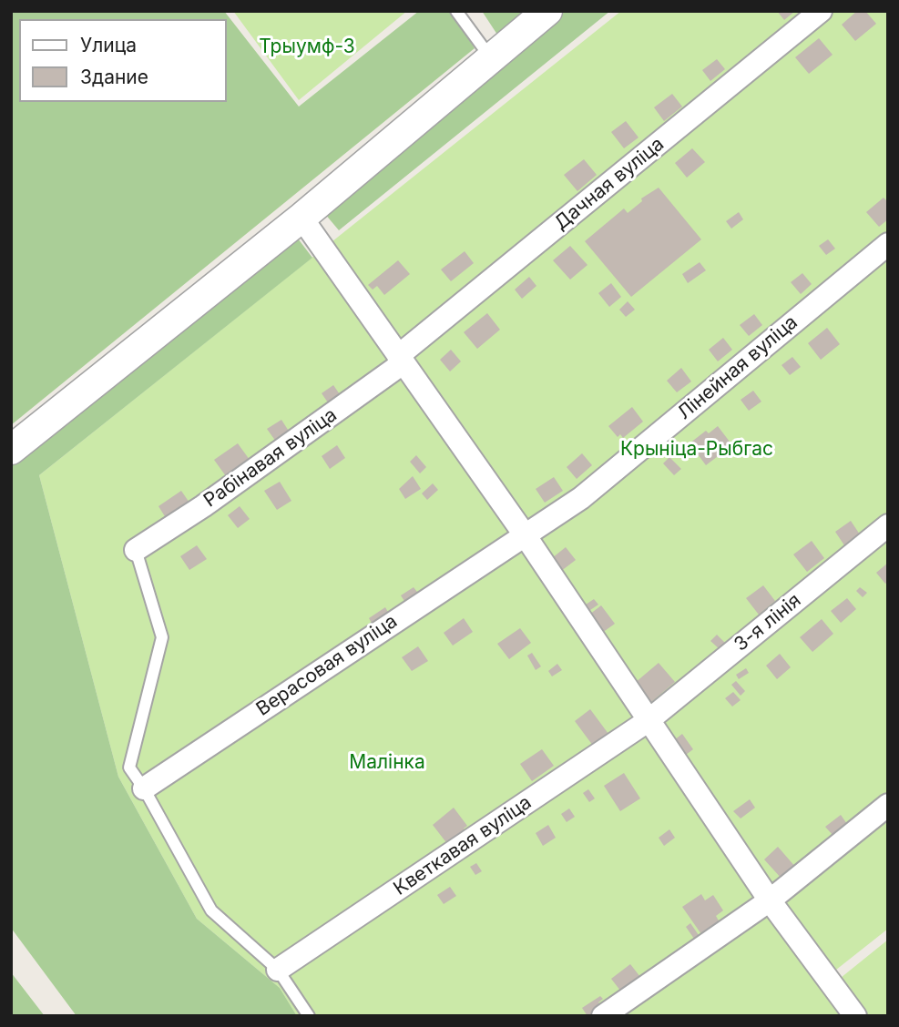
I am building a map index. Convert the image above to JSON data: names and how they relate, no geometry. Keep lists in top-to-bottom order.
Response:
{
  "streets": {
    "street": [
      "Дачная вуліца",
      "Лінейная вуліца",
      "Рабінавая вуліца",
      "3-я лінія",
      "Верасовая вуліца",
      "Кветкавая вуліца"
    ]
  },
  "crossings": [
    ["Дачная вуліца", "Рабінавая вуліца"],
    ["Лінейная вуліца", "Верасовая вуліца"],
    ["3-я лінія", "Кветкавая вуліца"]
  ],
  "parks": ["Трыумф-3", "Крыніца-Рыбгас", "Малінка"],
  "legend": ["Улица", "Здание"]
}
